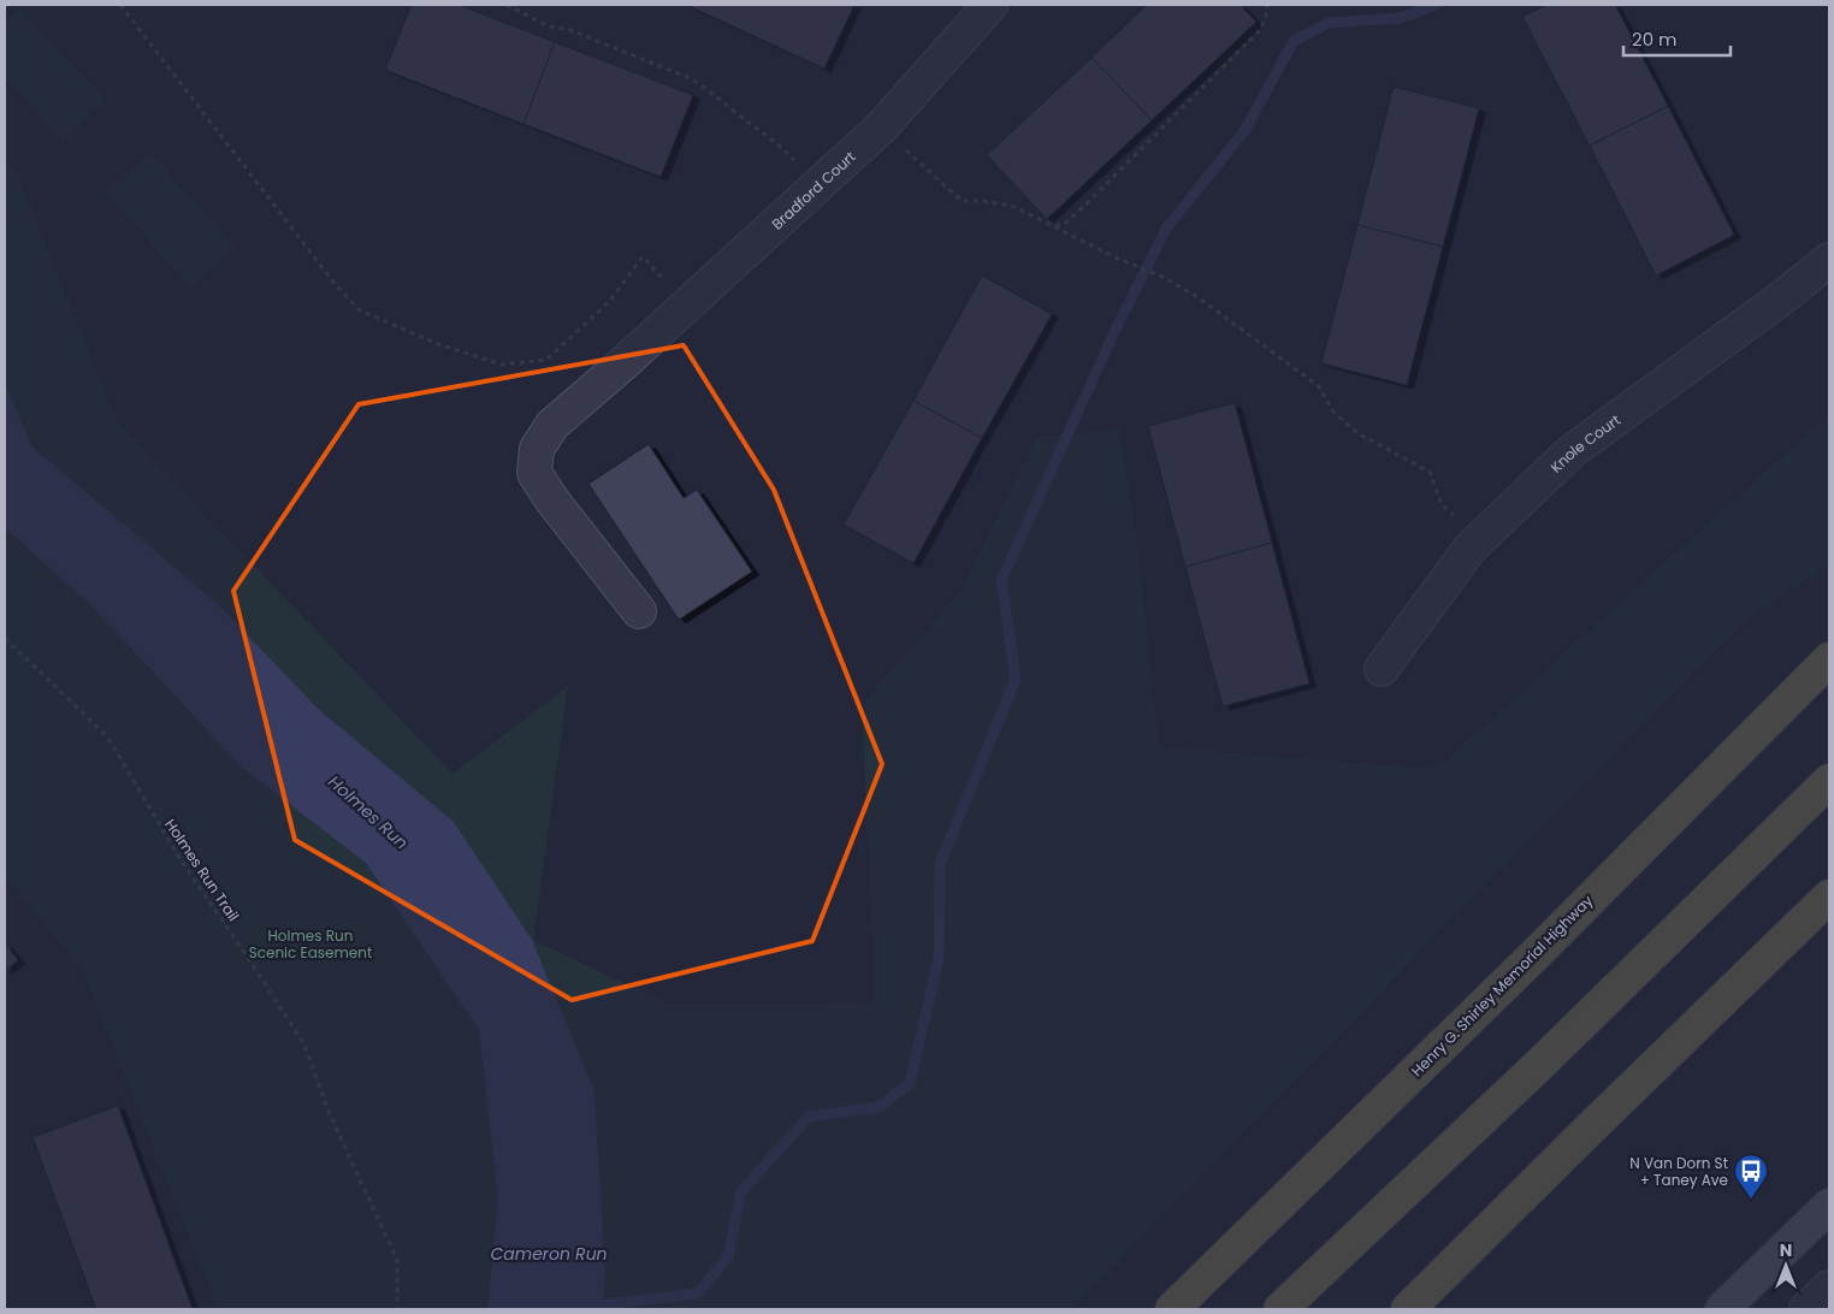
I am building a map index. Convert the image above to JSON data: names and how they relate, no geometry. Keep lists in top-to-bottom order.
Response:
{
  "streets": {
    "highway": ["Henry G. Shirley Memorial Highway"],
    "street": ["Bradford Court", "Knole Court"],
    "path": ["Holmes Run Trail"]
  },
  "water": ["Holmes Run", "Cameron Run"],
  "parks": ["Holmes Run Scenic Easement"],
  "places": {
    "bus stop": ["N Van Dorn St + Taney Ave"]
  },
  "scale_bar": "20 m",
  "north": "top"
}
